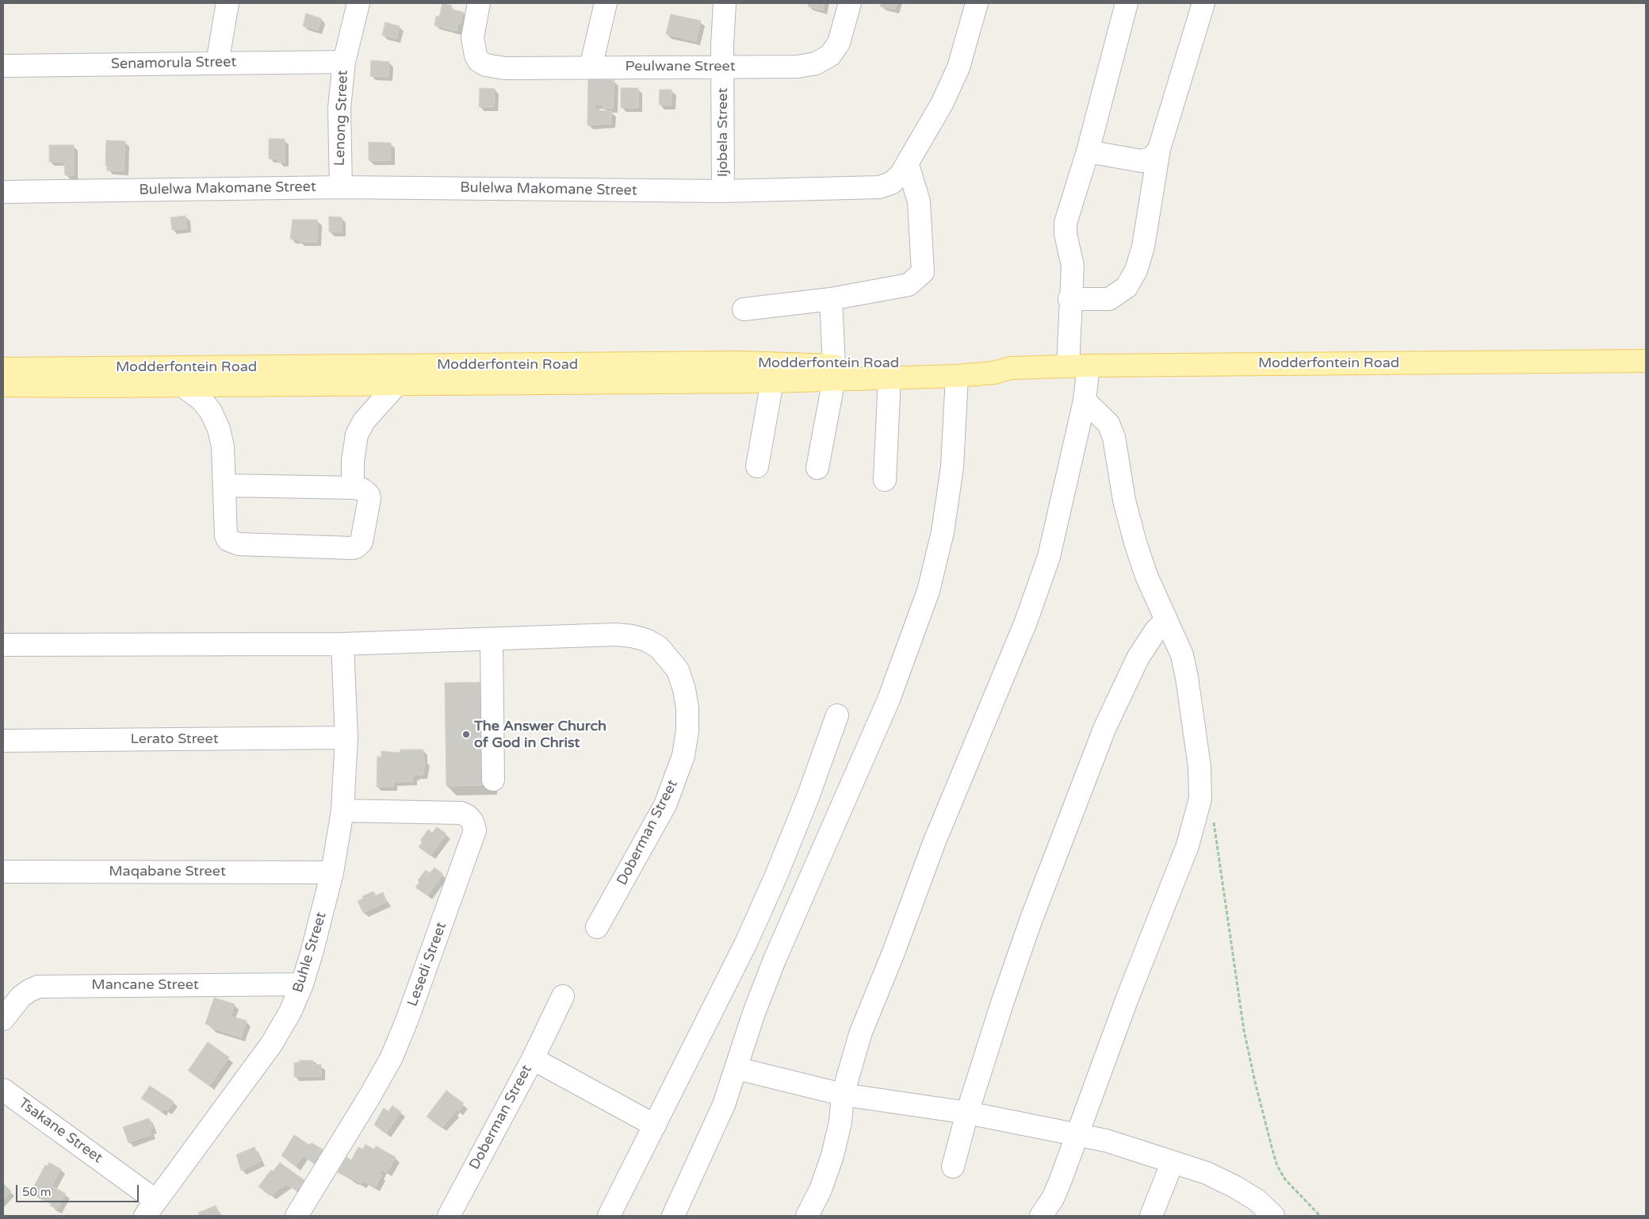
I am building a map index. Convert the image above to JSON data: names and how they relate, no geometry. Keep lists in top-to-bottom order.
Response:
{
  "streets": {
    "main road": ["Modderfontein Road"],
    "street": [
      "Senamorula Street",
      "Peulwane Street",
      "Lenong Street",
      "Ijobela Street",
      "Bulelwa Makomane Street",
      "Lerato Street",
      "Doberman Street",
      "Maqabane Street",
      "Buhle Street",
      "Lesedi Street",
      "Mancane Street",
      "Tsakane Street"
    ]
  },
  "crossings": [
    ["Senamorula Street", "Lenong Street"],
    ["Peulwane Street", "Ijobela Street"],
    ["Lenong Street", "Bulelwa Makomane Street"],
    ["Ijobela Street", "Bulelwa Makomane Street"],
    ["Lerato Street", "Buhle Street"],
    ["Maqabane Street", "Buhle Street"],
    ["Buhle Street", "Lesedi Street"],
    ["Buhle Street", "Mancane Street"],
    ["Buhle Street", "Tsakane Street"]
  ],
  "places": ["The Answer Church of God in Christ"],
  "scale_bar": "50 m"
}
